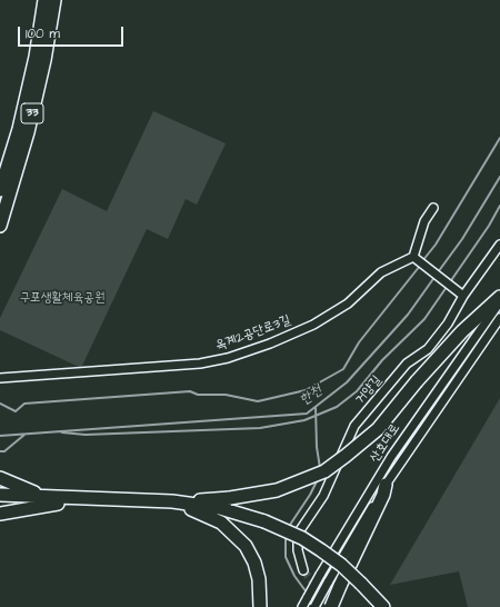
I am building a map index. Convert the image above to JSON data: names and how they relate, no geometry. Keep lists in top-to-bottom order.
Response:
{
  "streets": {
    "highway": ["33"],
    "street": ["옥계2공단로3길", "거양길", "산호대로"]
  },
  "water": ["한천"],
  "parks": ["구포생활체육공원"],
  "scale_bar": "100 m"
}
